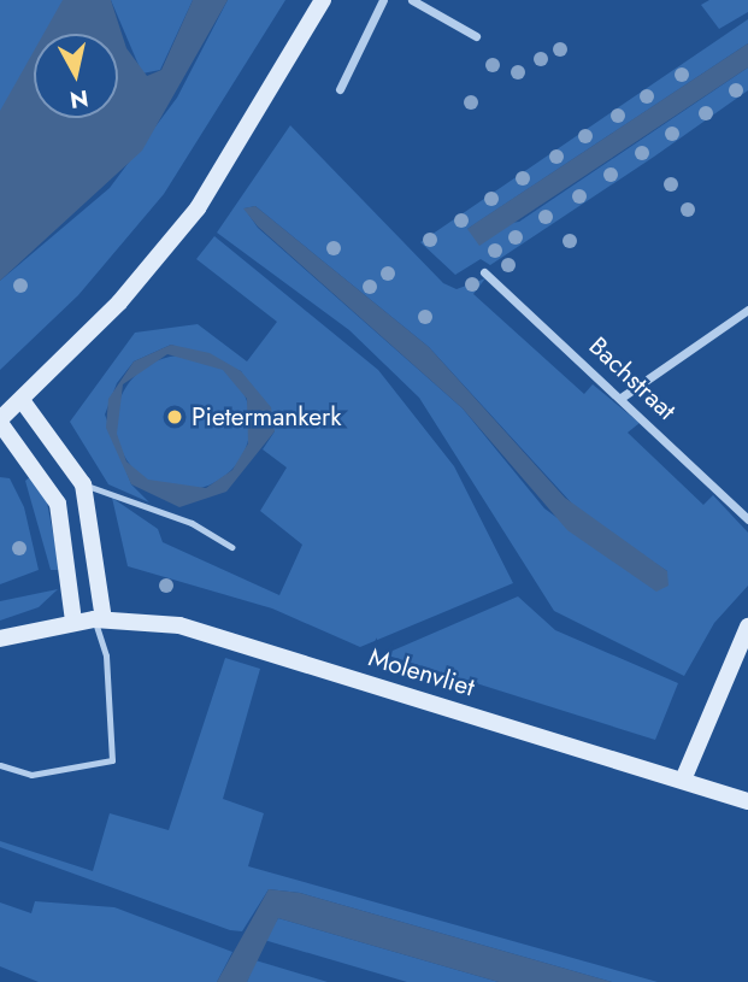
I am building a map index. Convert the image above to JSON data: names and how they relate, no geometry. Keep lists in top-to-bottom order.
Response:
{
  "streets": {
    "street": ["Bachstraat", "Molenvliet"]
  },
  "places": ["Pietermankerk"],
  "north": "bottom"
}
